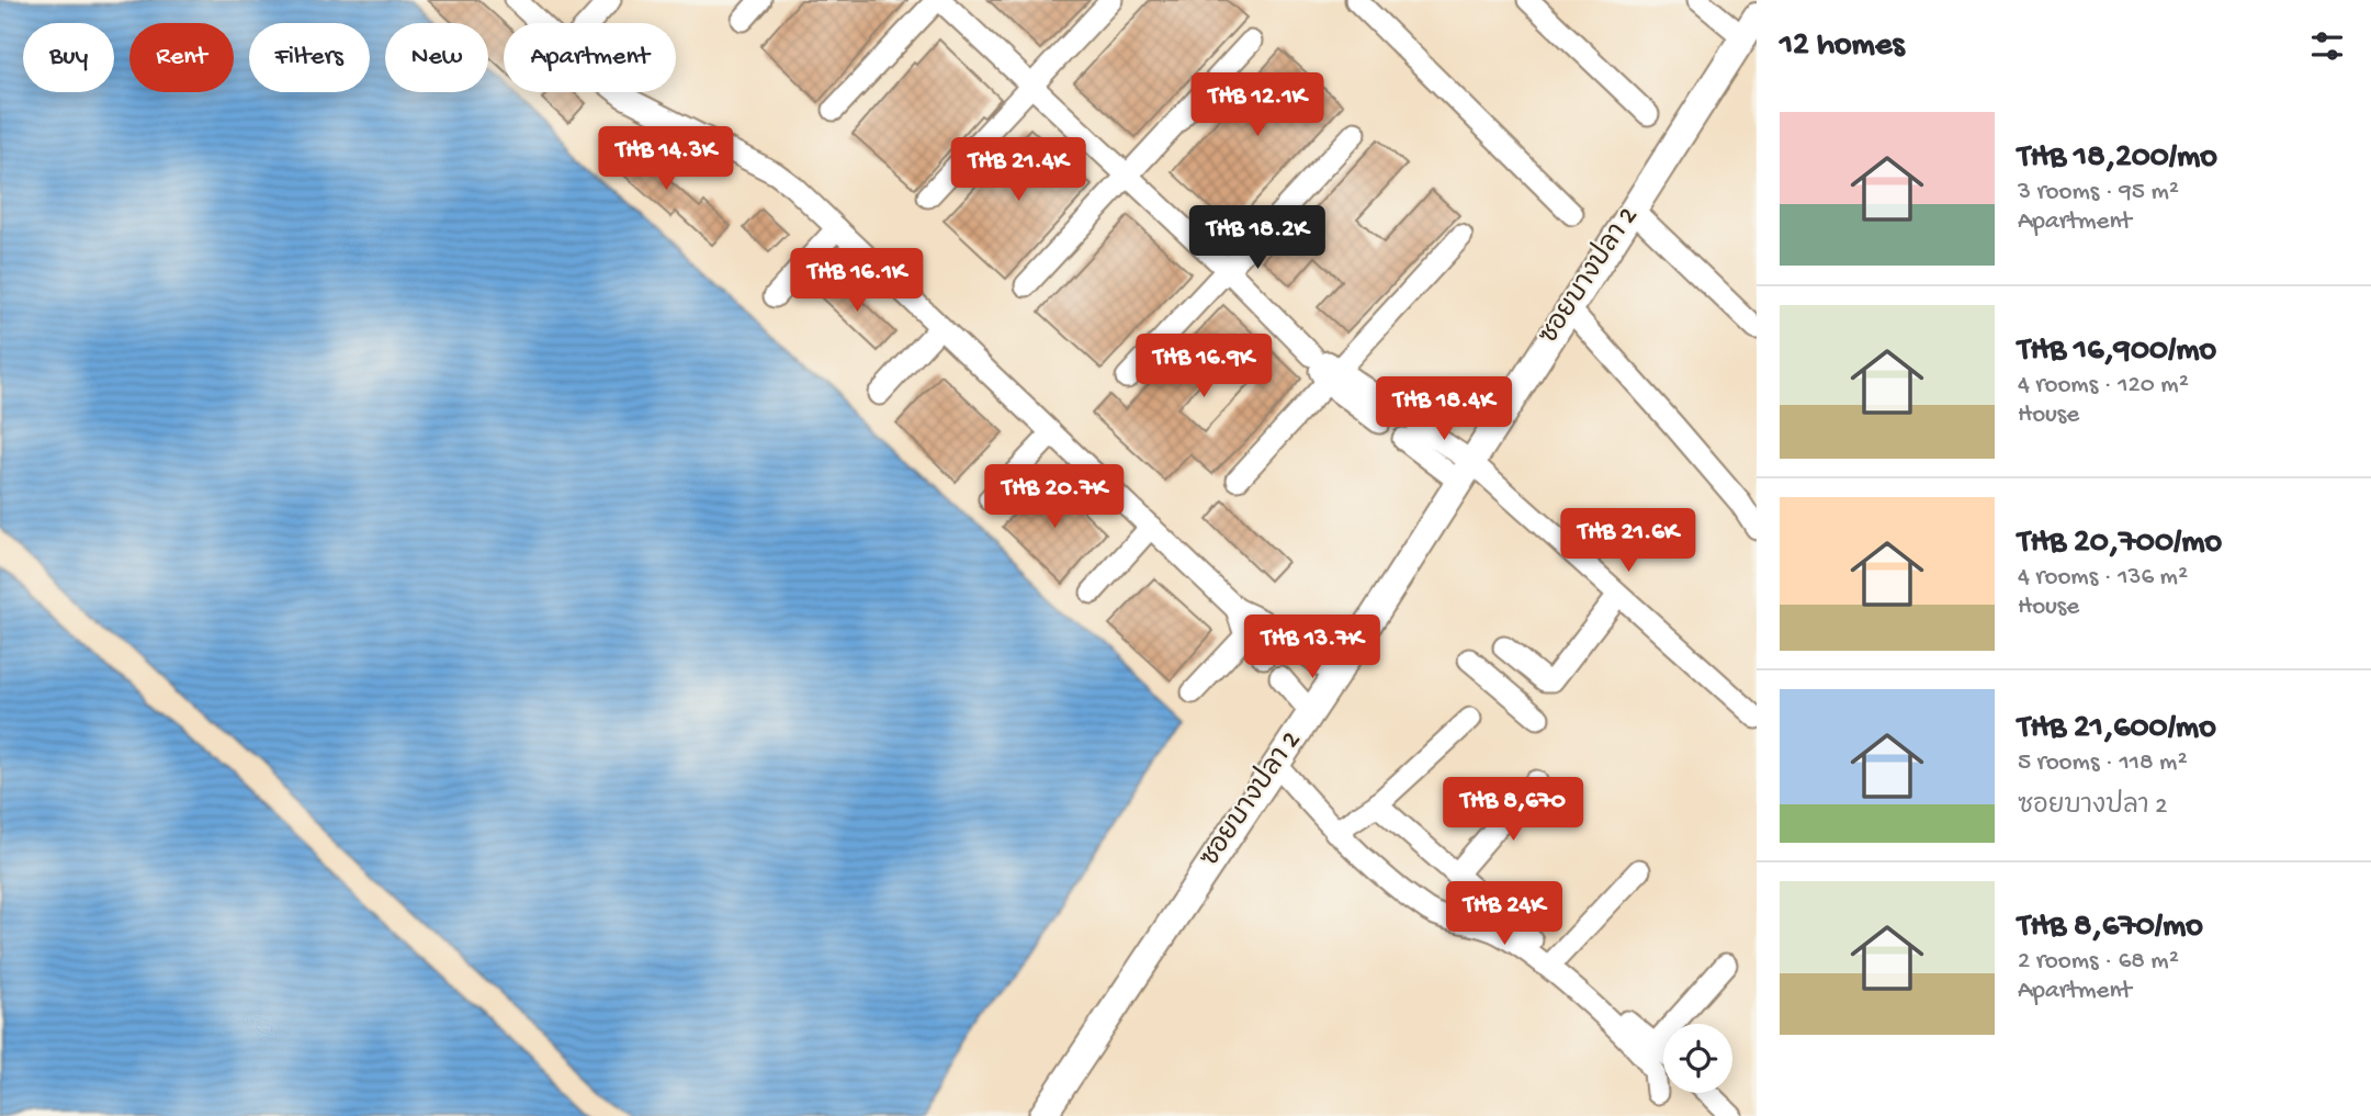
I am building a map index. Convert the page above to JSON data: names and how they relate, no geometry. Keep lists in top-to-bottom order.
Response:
{
  "streets": {
    "street": ["ซอยบางปลา 2"]
  },
  "page": {
    "heading": "12 homes",
    "chip": [
      "Buy",
      "Rent",
      "Filters",
      "New",
      "Apartment"
    ],
    "price": [
      "THB 12.1K",
      "THB 14.3K",
      "THB 21.4K",
      "THB 18.2K",
      "THB 16.1K",
      "THB 16.9K",
      "THB 18.4K",
      "THB 20.7K",
      "THB 21.6K",
      "THB 13.7K",
      "THB 8,670",
      "THB 24K"
    ],
    "list": [
      {
        "name": "THB 18,200/mo",
        "note": "3 rooms · 95 m² · Apartment"
      },
      {
        "name": "THB 16,900/mo",
        "note": "4 rooms · 120 m² · House"
      },
      {
        "name": "THB 20,700/mo",
        "note": "4 rooms · 136 m² · House"
      },
      {
        "name": "THB 21,600/mo",
        "note": "5 rooms · 118 m² · ซอยบางปลา 2"
      },
      {
        "name": "THB 8,670/mo",
        "note": "2 rooms · 68 m² · Apartment"
      }
    ]
  }
}
